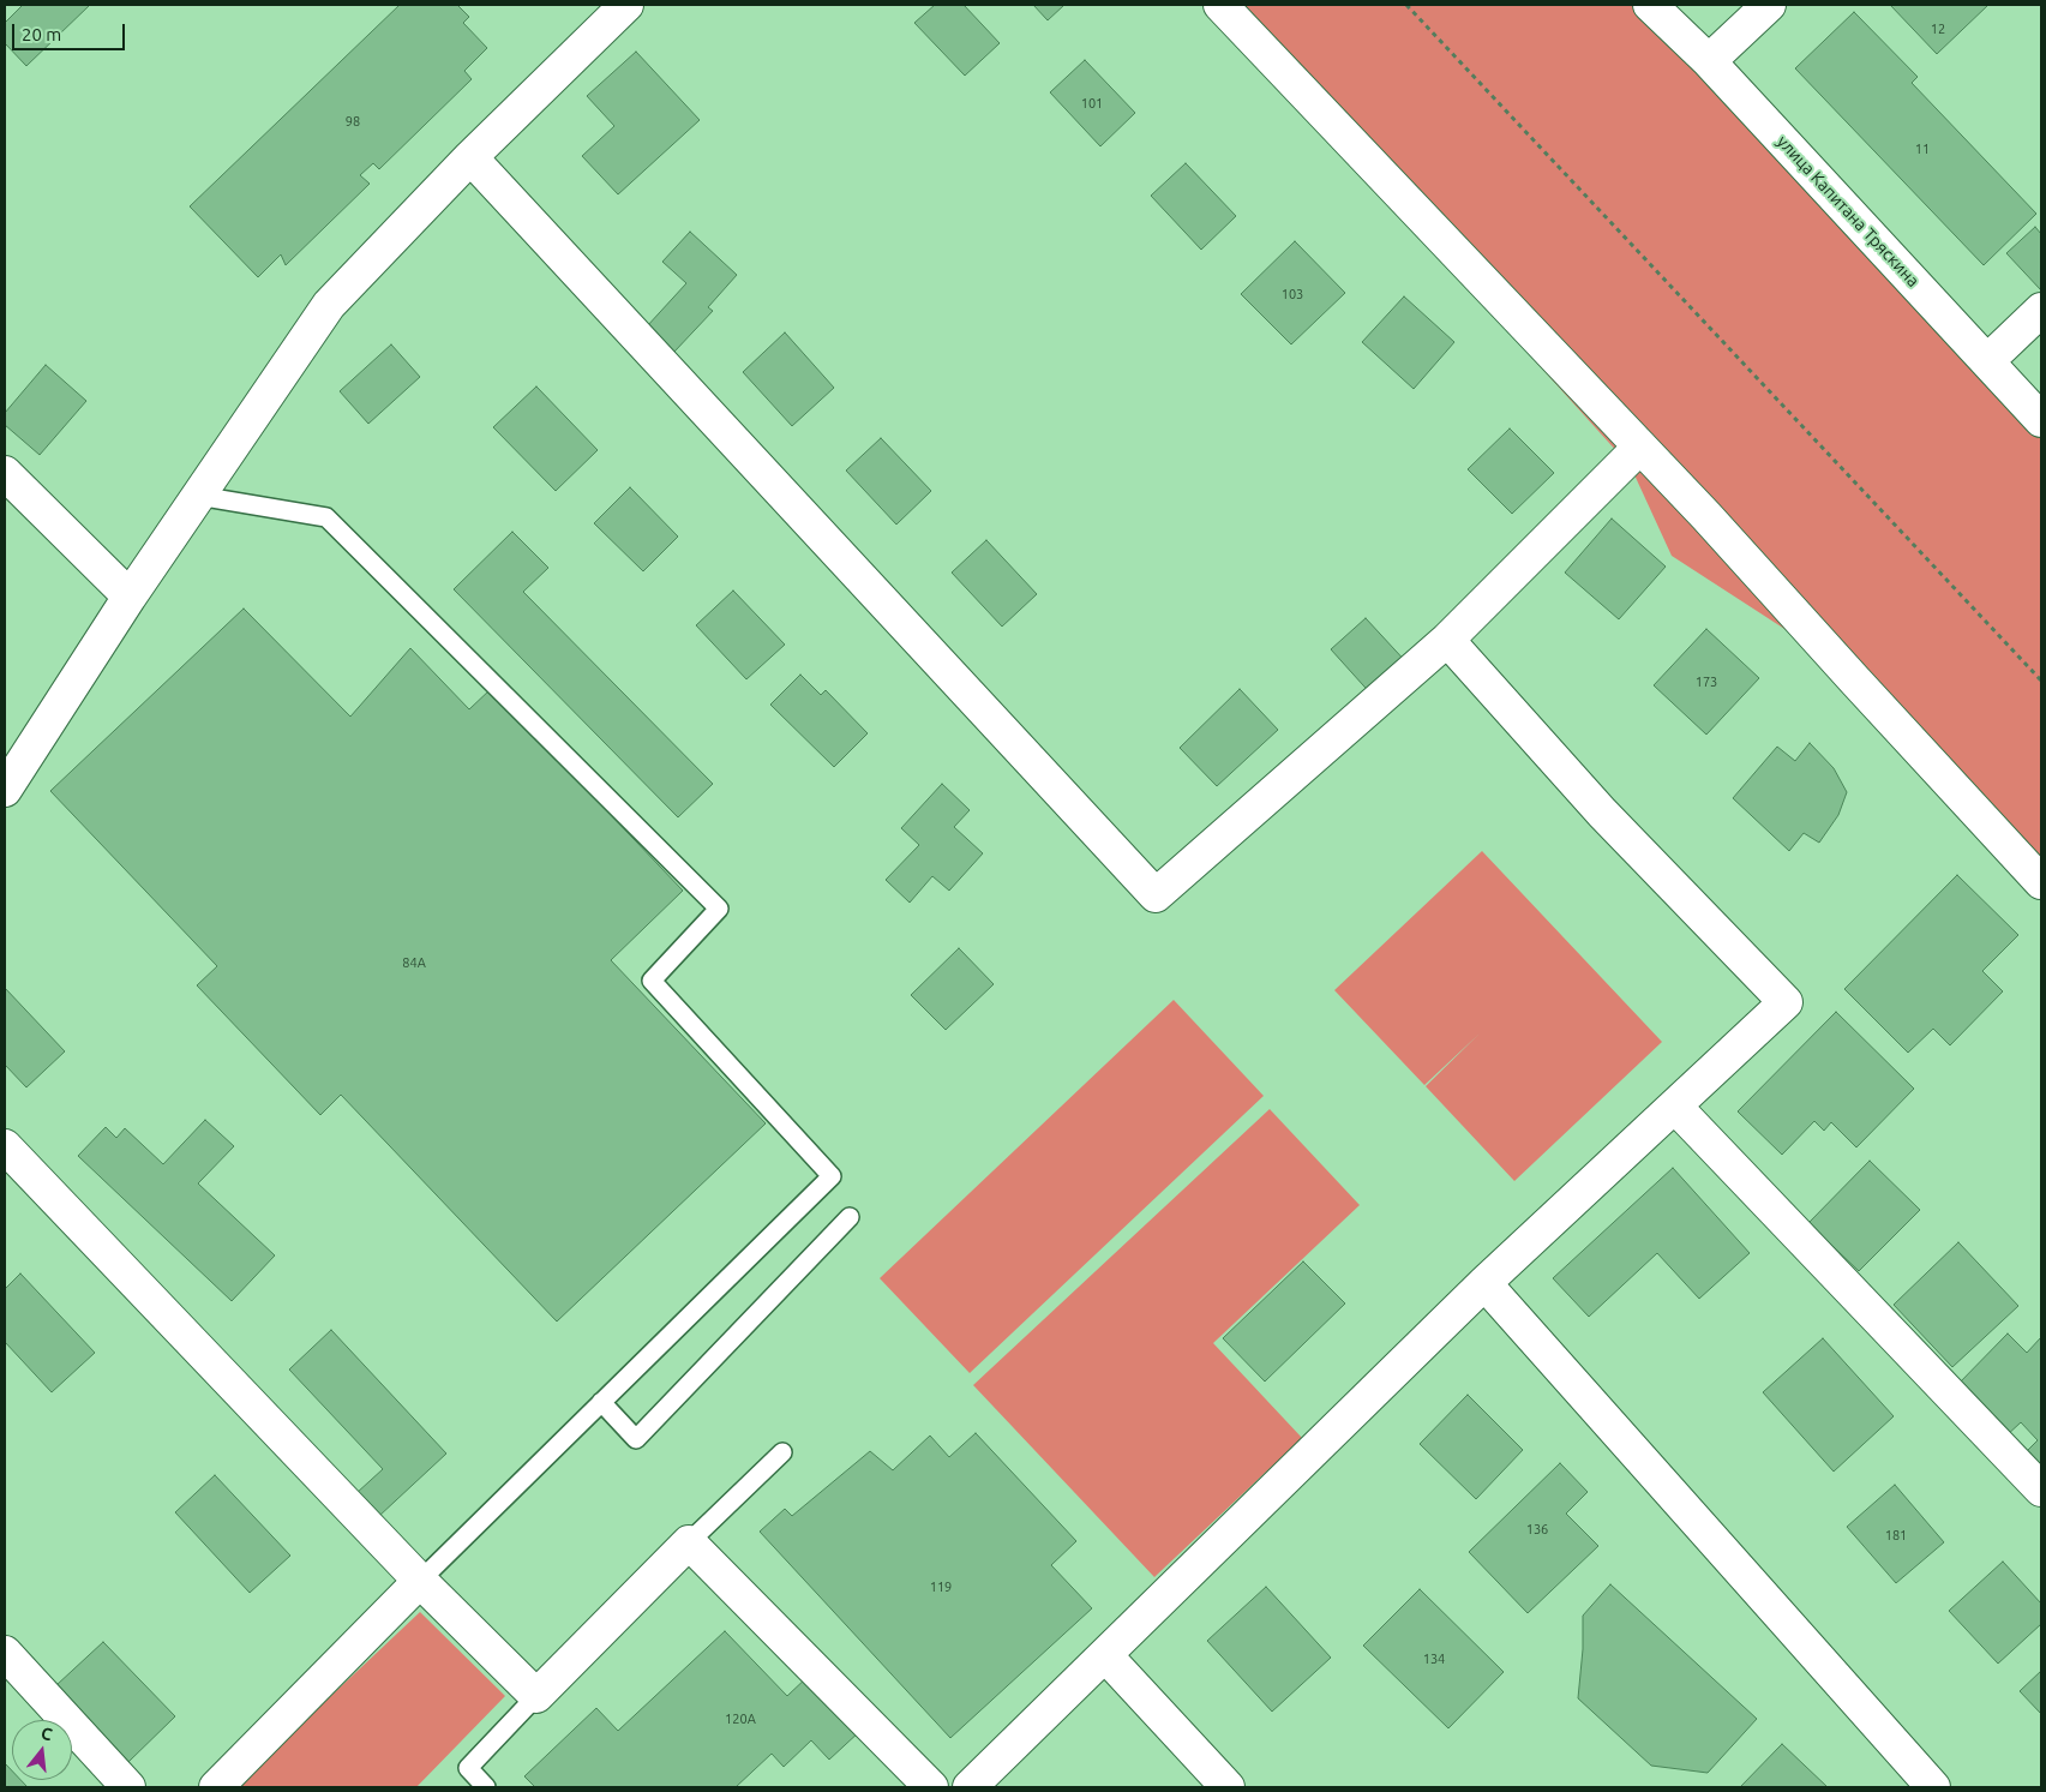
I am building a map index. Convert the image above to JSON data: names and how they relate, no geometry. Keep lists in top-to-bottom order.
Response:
{
  "streets": {
    "street": ["улица Капитана Тряскина"]
  },
  "house_numbers": [
    "12",
    "101",
    "98",
    "11",
    "103",
    "173",
    "84А",
    "136",
    "181",
    "119",
    "134",
    "120А"
  ],
  "scale_bar": "20 m",
  "north": "top"
}
